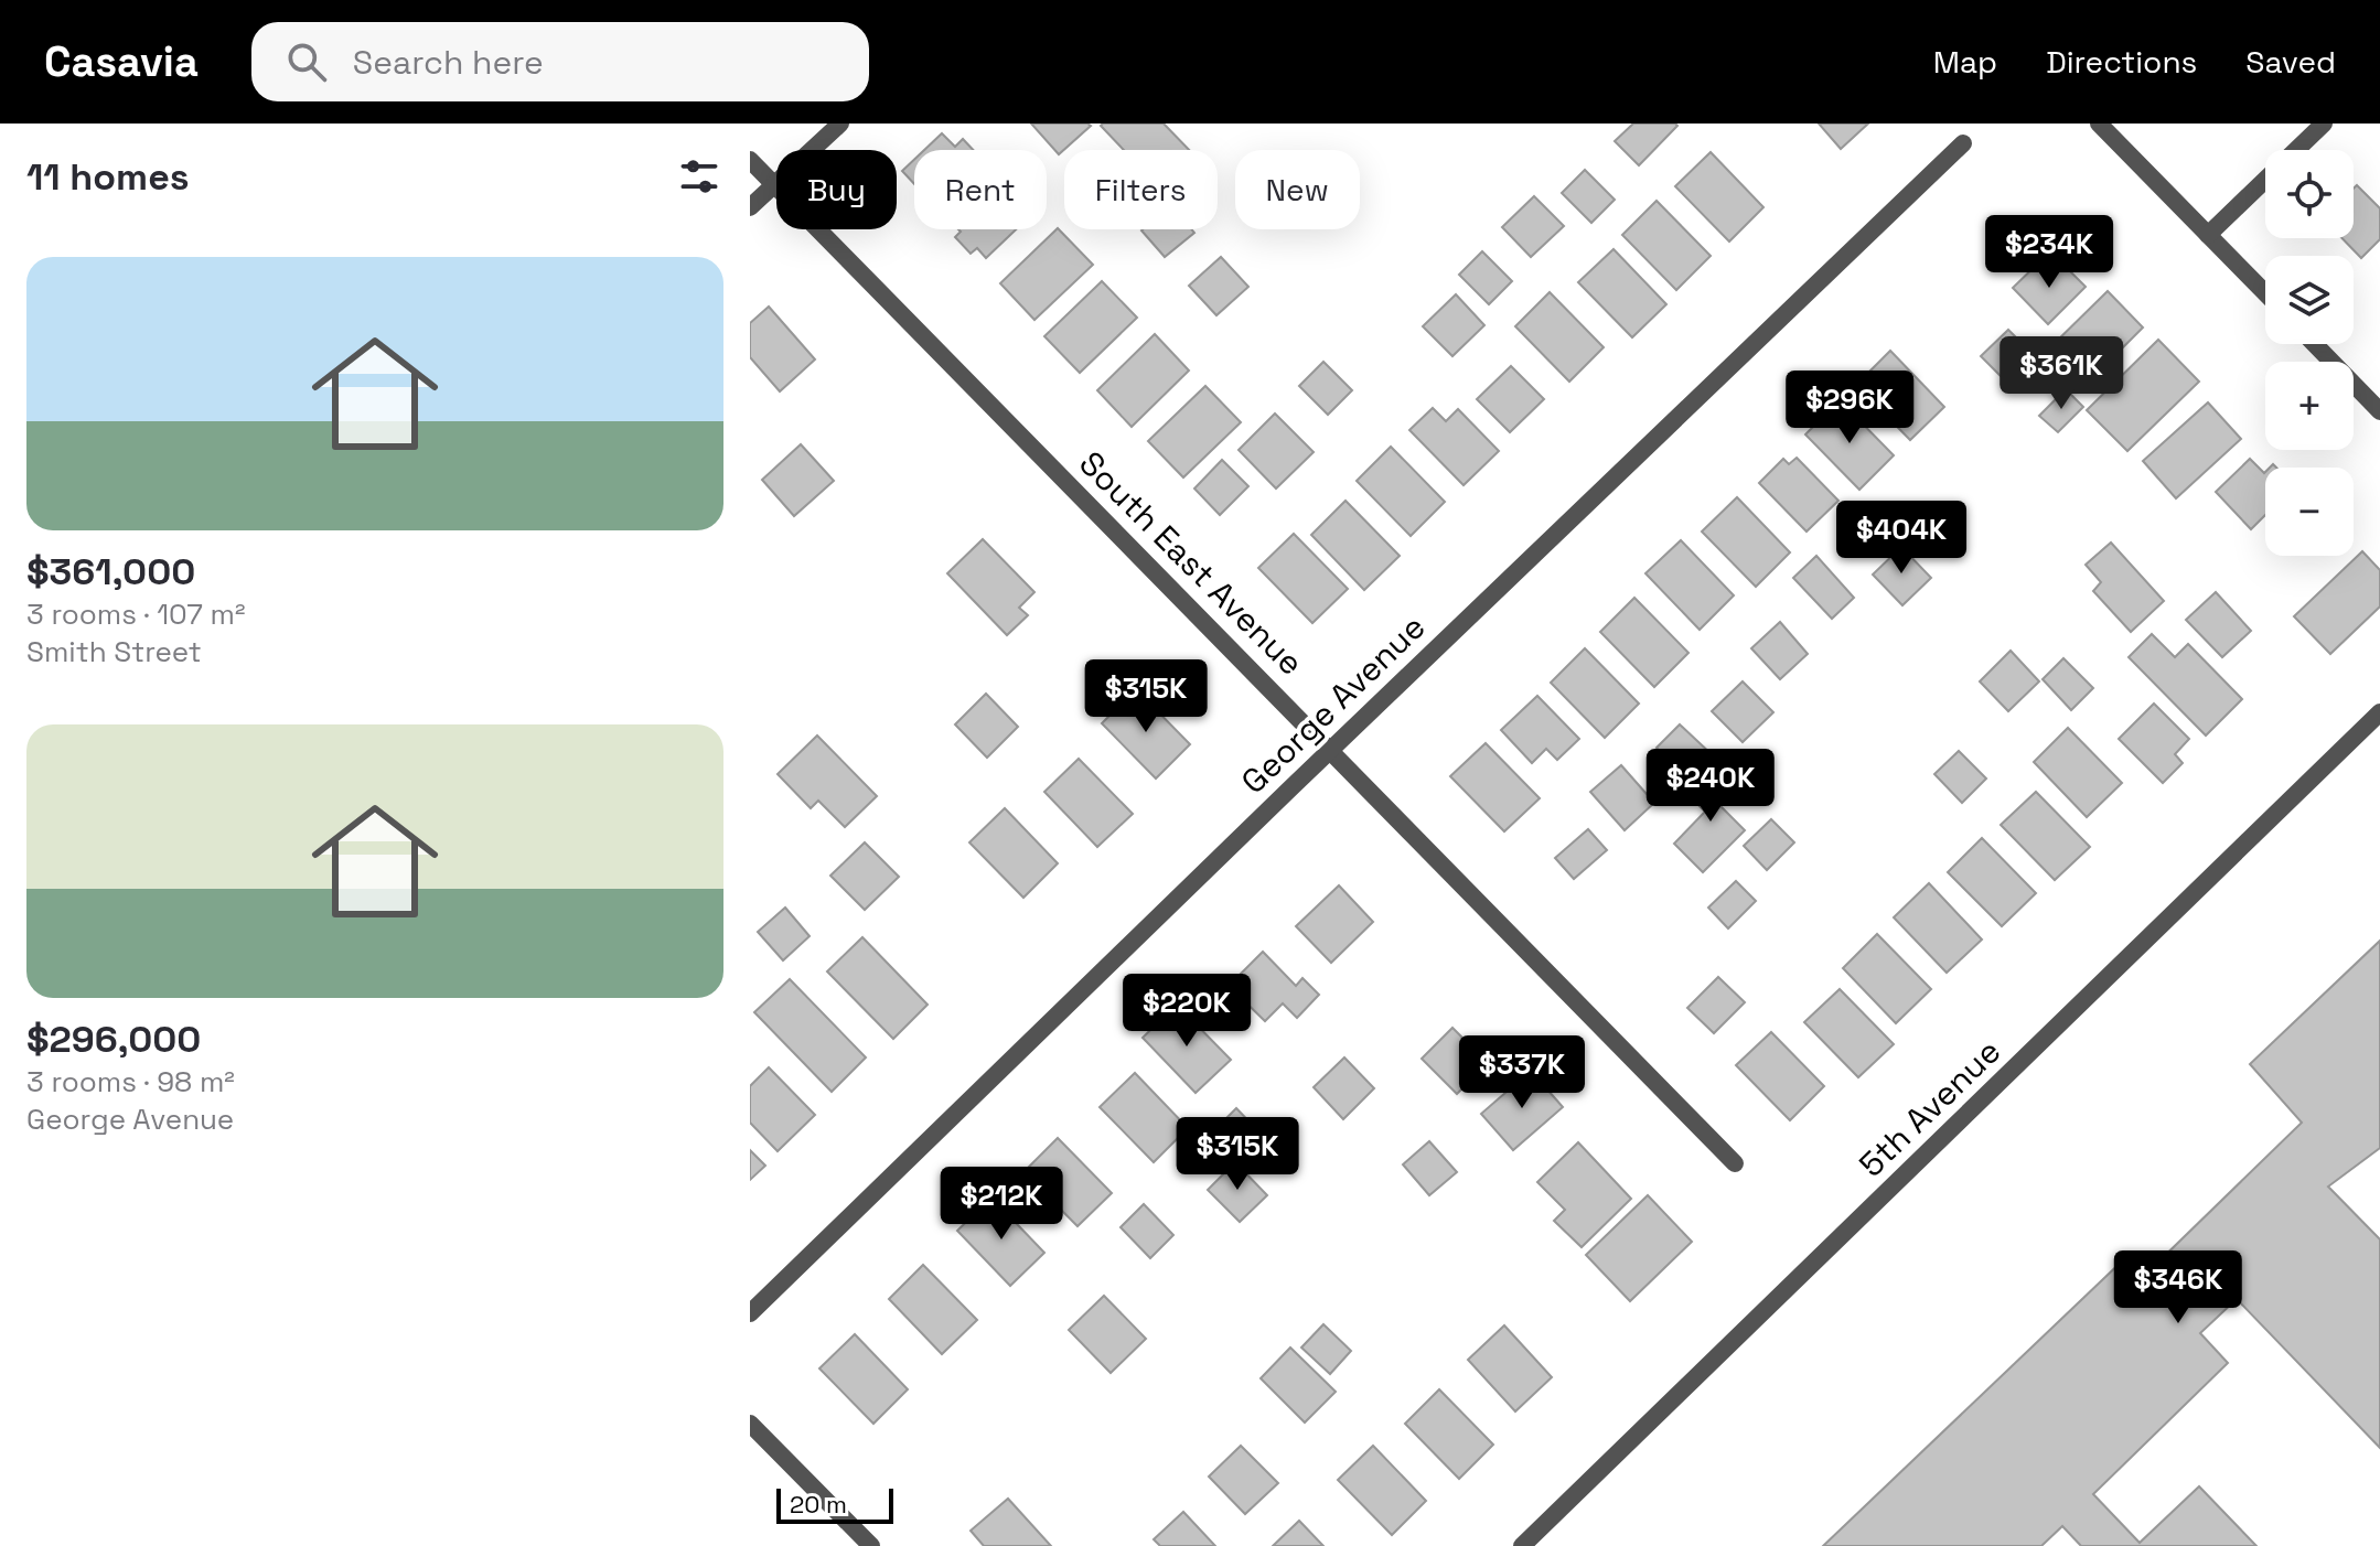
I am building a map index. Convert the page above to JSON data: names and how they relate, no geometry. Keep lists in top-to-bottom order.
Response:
{
  "streets": {
    "street": ["South East Avenue", "George Avenue", "5th Avenue"]
  },
  "crossings": [
    ["South East Avenue", "George Avenue"]
  ],
  "scale_bar": "20 m",
  "page": {
    "header": "Casavia",
    "search": "Search here",
    "nav": ["Map", "Directions", "Saved"],
    "heading": "11 homes",
    "map_buttons": ["+", "−"],
    "chip": [
      "Buy",
      "Rent",
      "Filters",
      "New"
    ],
    "price": [
      "$234K",
      "$361K",
      "$296K",
      "$404K",
      "$315K",
      "$240K",
      "$220K",
      "$337K",
      "$315K",
      "$212K",
      "$346K"
    ],
    "list": [
      {
        "name": "$361,000",
        "note": "3 rooms · 107 m² · Smith Street"
      },
      {
        "name": "$296,000",
        "note": "3 rooms · 98 m² · George Avenue"
      }
    ],
    "scale": "20 m"
  }
}
